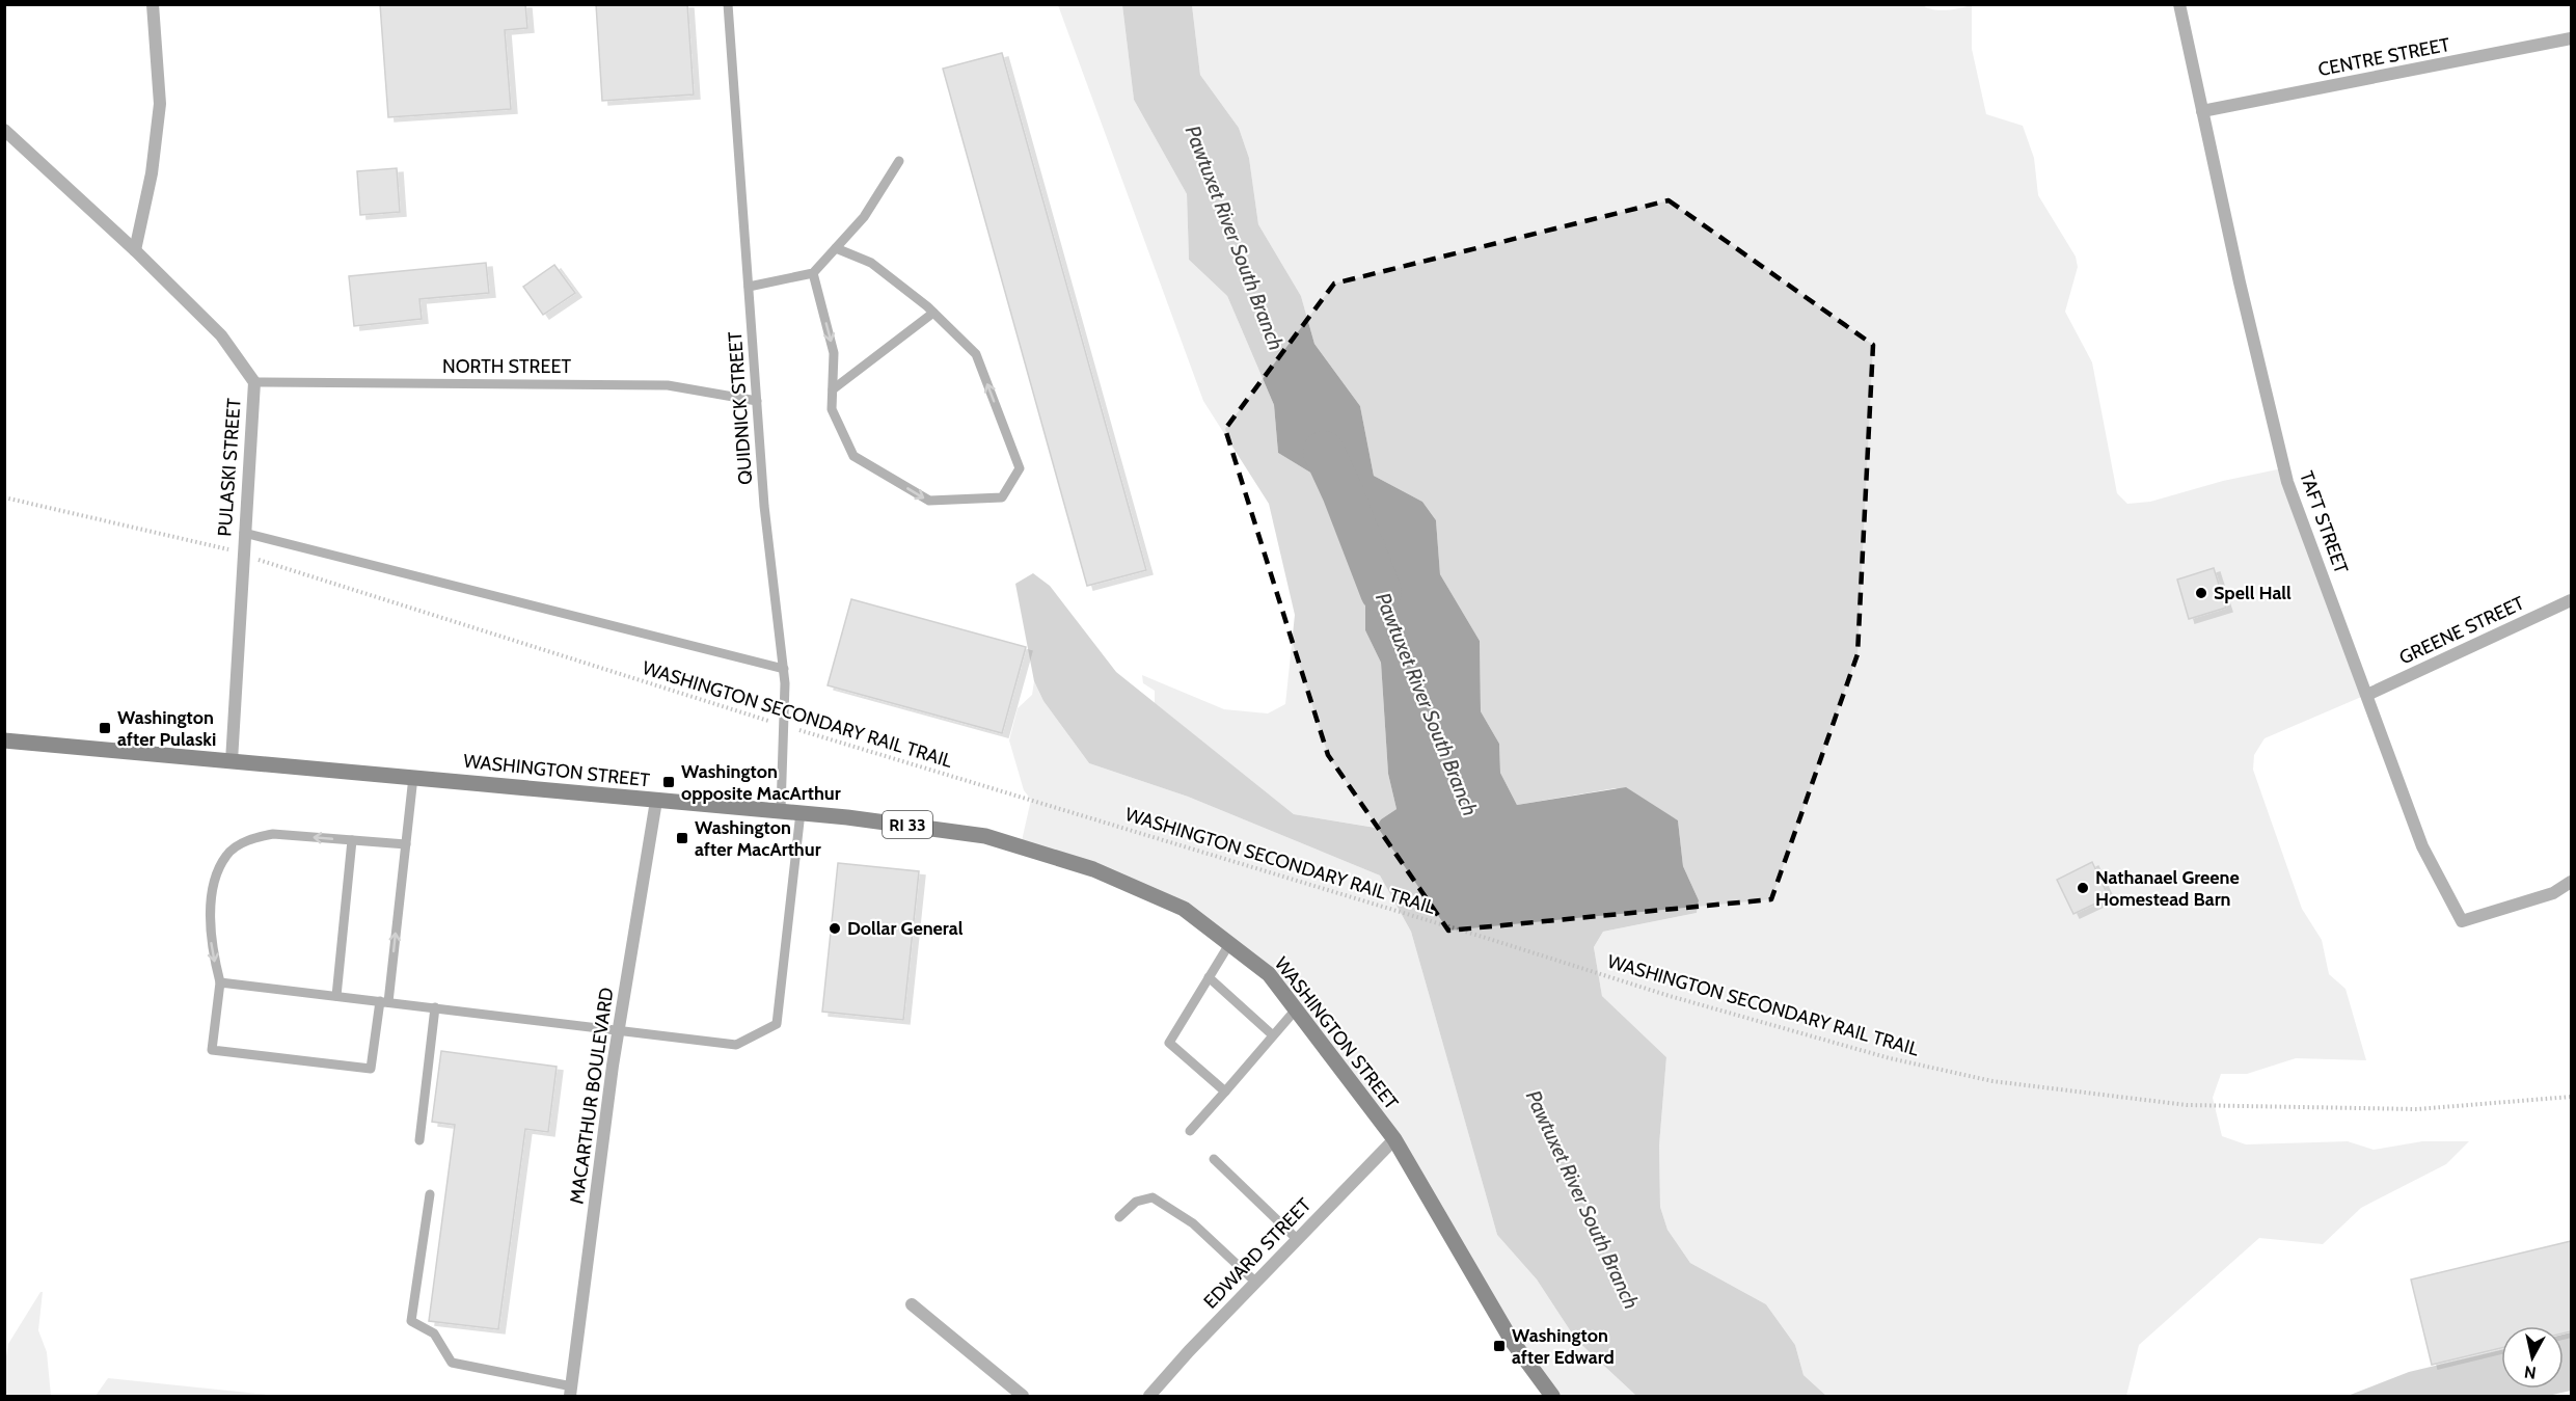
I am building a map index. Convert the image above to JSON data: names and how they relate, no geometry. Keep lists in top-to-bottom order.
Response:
{
  "streets": {
    "main road": ["WASHINGTON STREET", "RI 33"],
    "street": [
      "CENTRE STREET",
      "PULASKI STREET",
      "TAFT STREET",
      "GREENE STREET",
      "MACARTHUR BOULEVARD",
      "EDWARD STREET"
    ],
    "lane": ["NORTH STREET", "QUIDNICK STREET"],
    "path": ["WASHINGTON SECONDARY RAIL TRAIL"]
  },
  "crossings": [
    ["CENTRE STREET", "TAFT STREET"],
    ["NORTH STREET", "QUIDNICK STREET"],
    ["NORTH STREET", "PULASKI STREET"],
    ["QUIDNICK STREET", "WASHINGTON SECONDARY RAIL TRAIL"],
    ["QUIDNICK STREET", "WASHINGTON STREET"],
    ["PULASKI STREET", "WASHINGTON SECONDARY RAIL TRAIL"],
    ["PULASKI STREET", "WASHINGTON STREET"],
    ["TAFT STREET", "GREENE STREET"],
    ["WASHINGTON STREET", "MACARTHUR BOULEVARD"],
    ["WASHINGTON STREET", "EDWARD STREET"]
  ],
  "water": ["Pawtuxet River South Branch"],
  "places": {
    "other": ["Spell Hall", "Nathanael Greene Homestead Barn", "Dollar General"],
    "transit": [
      "Washington after Pulaski",
      "Washington opposite MacArthur",
      "Washington after MacArthur",
      "Washington after Edward"
    ]
  },
  "north": "bottom"
}
